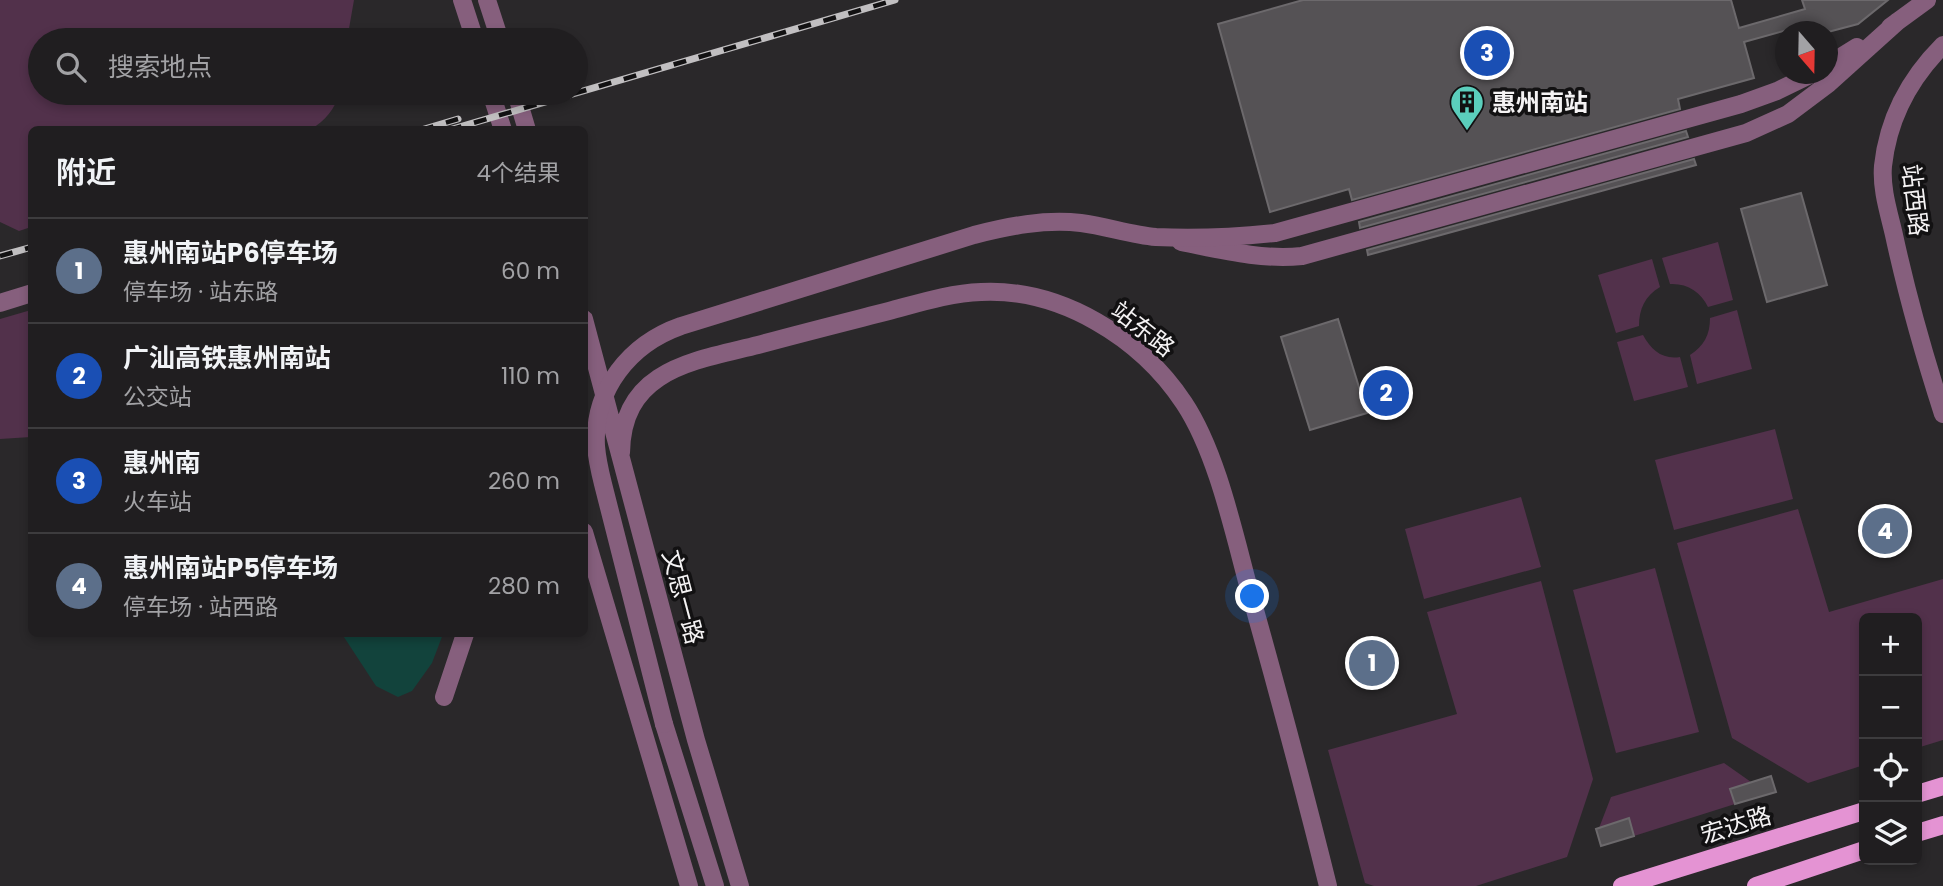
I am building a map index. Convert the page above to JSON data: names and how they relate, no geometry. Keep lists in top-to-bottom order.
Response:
{
  "streets": {
    "main road": ["宏达路"],
    "street": ["站西路", "站东路", "文思一路"]
  },
  "crossings": [
    ["站东路", "文思一路"]
  ],
  "places": {
    "building": ["惠州南站"]
  },
  "north": "bottom",
  "page": {
    "pins": [
      "3",
      "2",
      "4",
      "1"
    ],
    "search": "搜索地点",
    "heading": ["附近", "4个结果"],
    "list": [
      {
        "mark": "1",
        "name": "惠州南站P6停车场",
        "note": "停车场 · 站东路",
        "value": "60 m"
      },
      {
        "mark": "2",
        "name": "广汕高铁惠州南站",
        "note": "公交站",
        "value": "110 m"
      },
      {
        "mark": "3",
        "name": "惠州南",
        "note": "火车站",
        "value": "260 m"
      },
      {
        "mark": "4",
        "name": "惠州南站P5停车场",
        "note": "停车场 · 站西路",
        "value": "280 m"
      }
    ],
    "map_buttons": ["+", "−"]
  }
}
